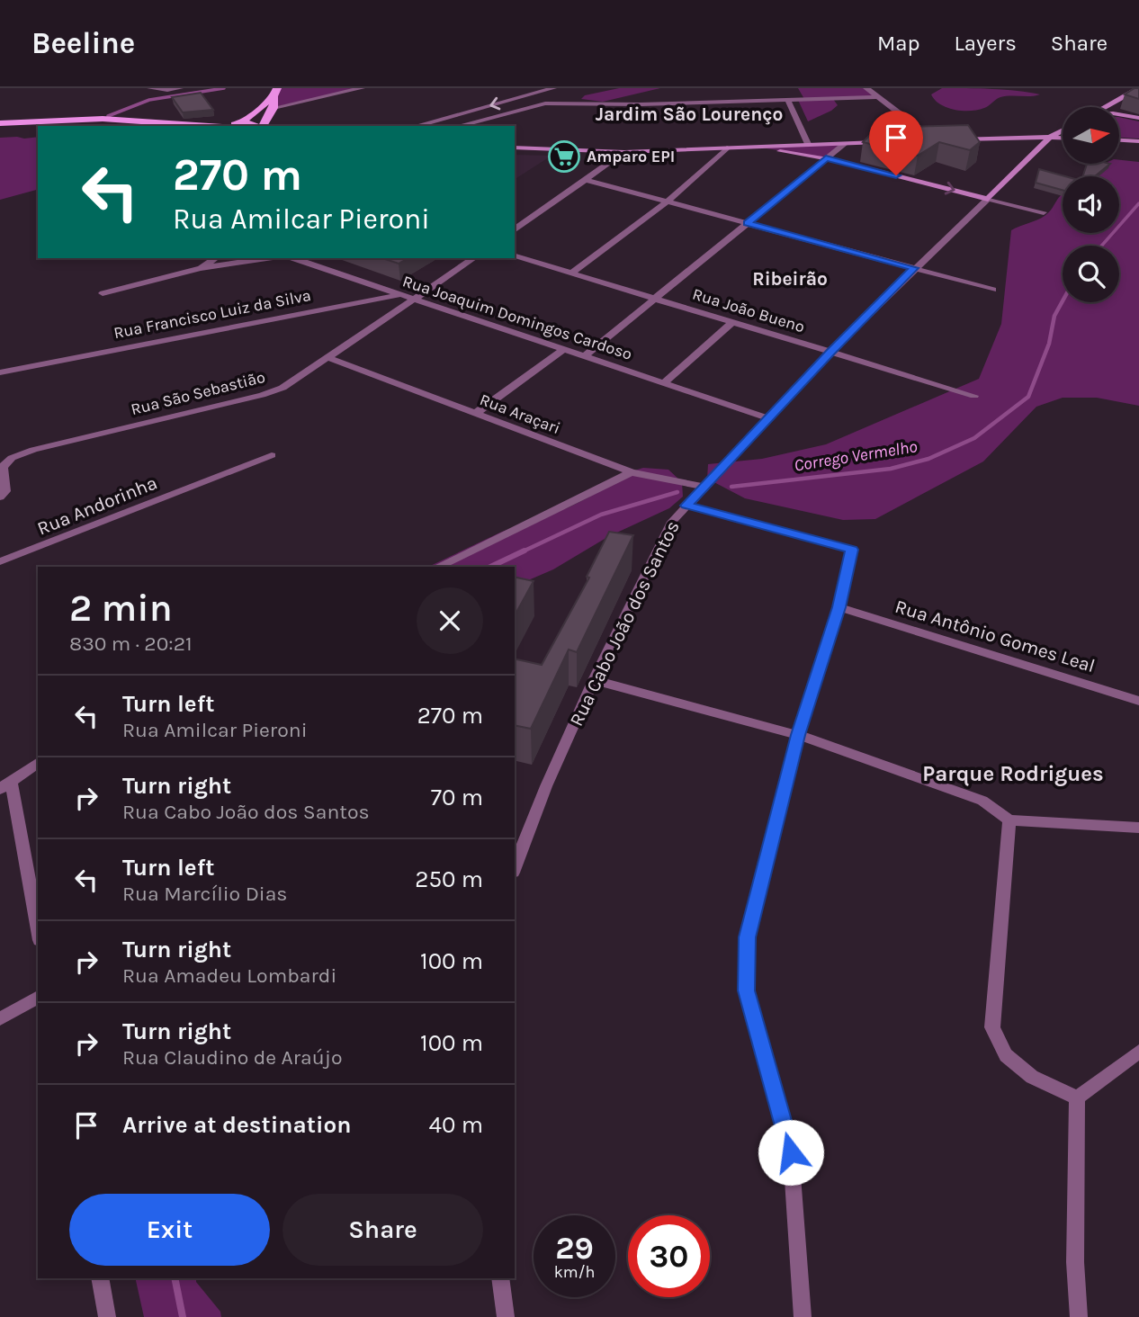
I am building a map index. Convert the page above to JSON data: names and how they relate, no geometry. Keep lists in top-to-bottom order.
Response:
{
  "streets": {
    "street": [
      "Rua João Bueno",
      "Rua Francisco Luiz da Silva",
      "Rua Joaquim Domingos Cardoso",
      "Rua São Sebastião",
      "Rua Araçari",
      "Rua Andorinha",
      "Rua Cabo João dos Santos",
      "Rua Antônio Gomes Leal"
    ]
  },
  "crossings": [
    ["Rua João Bueno", "Rua Cabo João dos Santos"],
    ["Rua Francisco Luiz da Silva", "Rua Joaquim Domingos Cardoso"],
    ["Rua Francisco Luiz da Silva", "Rua São Sebastião"],
    ["Rua Joaquim Domingos Cardoso", "Rua São Sebastião"],
    ["Rua Joaquim Domingos Cardoso", "Rua Cabo João dos Santos"],
    ["Rua São Sebastião", "Rua Araçari"],
    ["Rua Araçari", "Rua Cabo João dos Santos"]
  ],
  "districts": ["Jardim São Lourenço", "Ribeirão", "Parque Rodrigues"],
  "water": ["Corrego Vermelho"],
  "places": {
    "supermarket": ["Amparo EPI"]
  },
  "north": "right",
  "page": {
    "header": "Beeline",
    "nav": ["Map", "Layers", "Share"],
    "turn": ["270 m", "Rua Amilcar Pieroni"],
    "heading": ["2 min", "830 m · 20:21"],
    "list": [
      {
        "name": "Turn left",
        "note": "Rua Amilcar Pieroni",
        "value": "270 m"
      },
      {
        "name": "Turn right",
        "note": "Rua Cabo João dos Santos",
        "value": "70 m"
      },
      {
        "name": "Turn left",
        "note": "Rua Marcílio Dias",
        "value": "250 m"
      },
      {
        "name": "Turn right",
        "note": "Rua Amadeu Lombardi",
        "value": "100 m"
      },
      {
        "name": "Turn right",
        "note": "Rua Claudino de Araújo",
        "value": "100 m"
      },
      {
        "name": "Arrive at destination",
        "value": "40 m"
      }
    ],
    "buttons": ["Exit", "Share"],
    "speed": "29 km/h",
    "limit": "30"
  }
}
